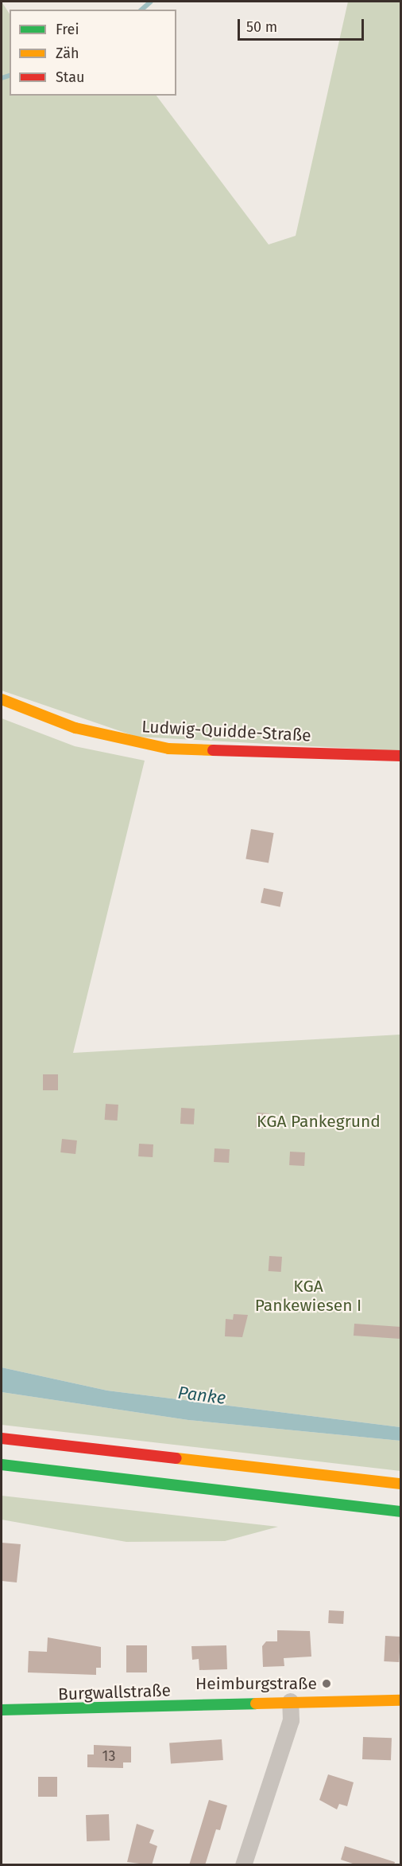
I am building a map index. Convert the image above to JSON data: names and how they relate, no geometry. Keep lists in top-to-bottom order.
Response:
{
  "streets": {
    "main road": ["Ludwig-Quidde-Straße", "Burgwallstraße"]
  },
  "water": ["Panke"],
  "parks": ["KGA Pankegrund", "KGA Pankewiesen I"],
  "places": ["Heimburgstraße"],
  "house_numbers": ["13"],
  "legend": ["Frei", "Zäh", "Stau"],
  "scale_bar": "50 m"
}
